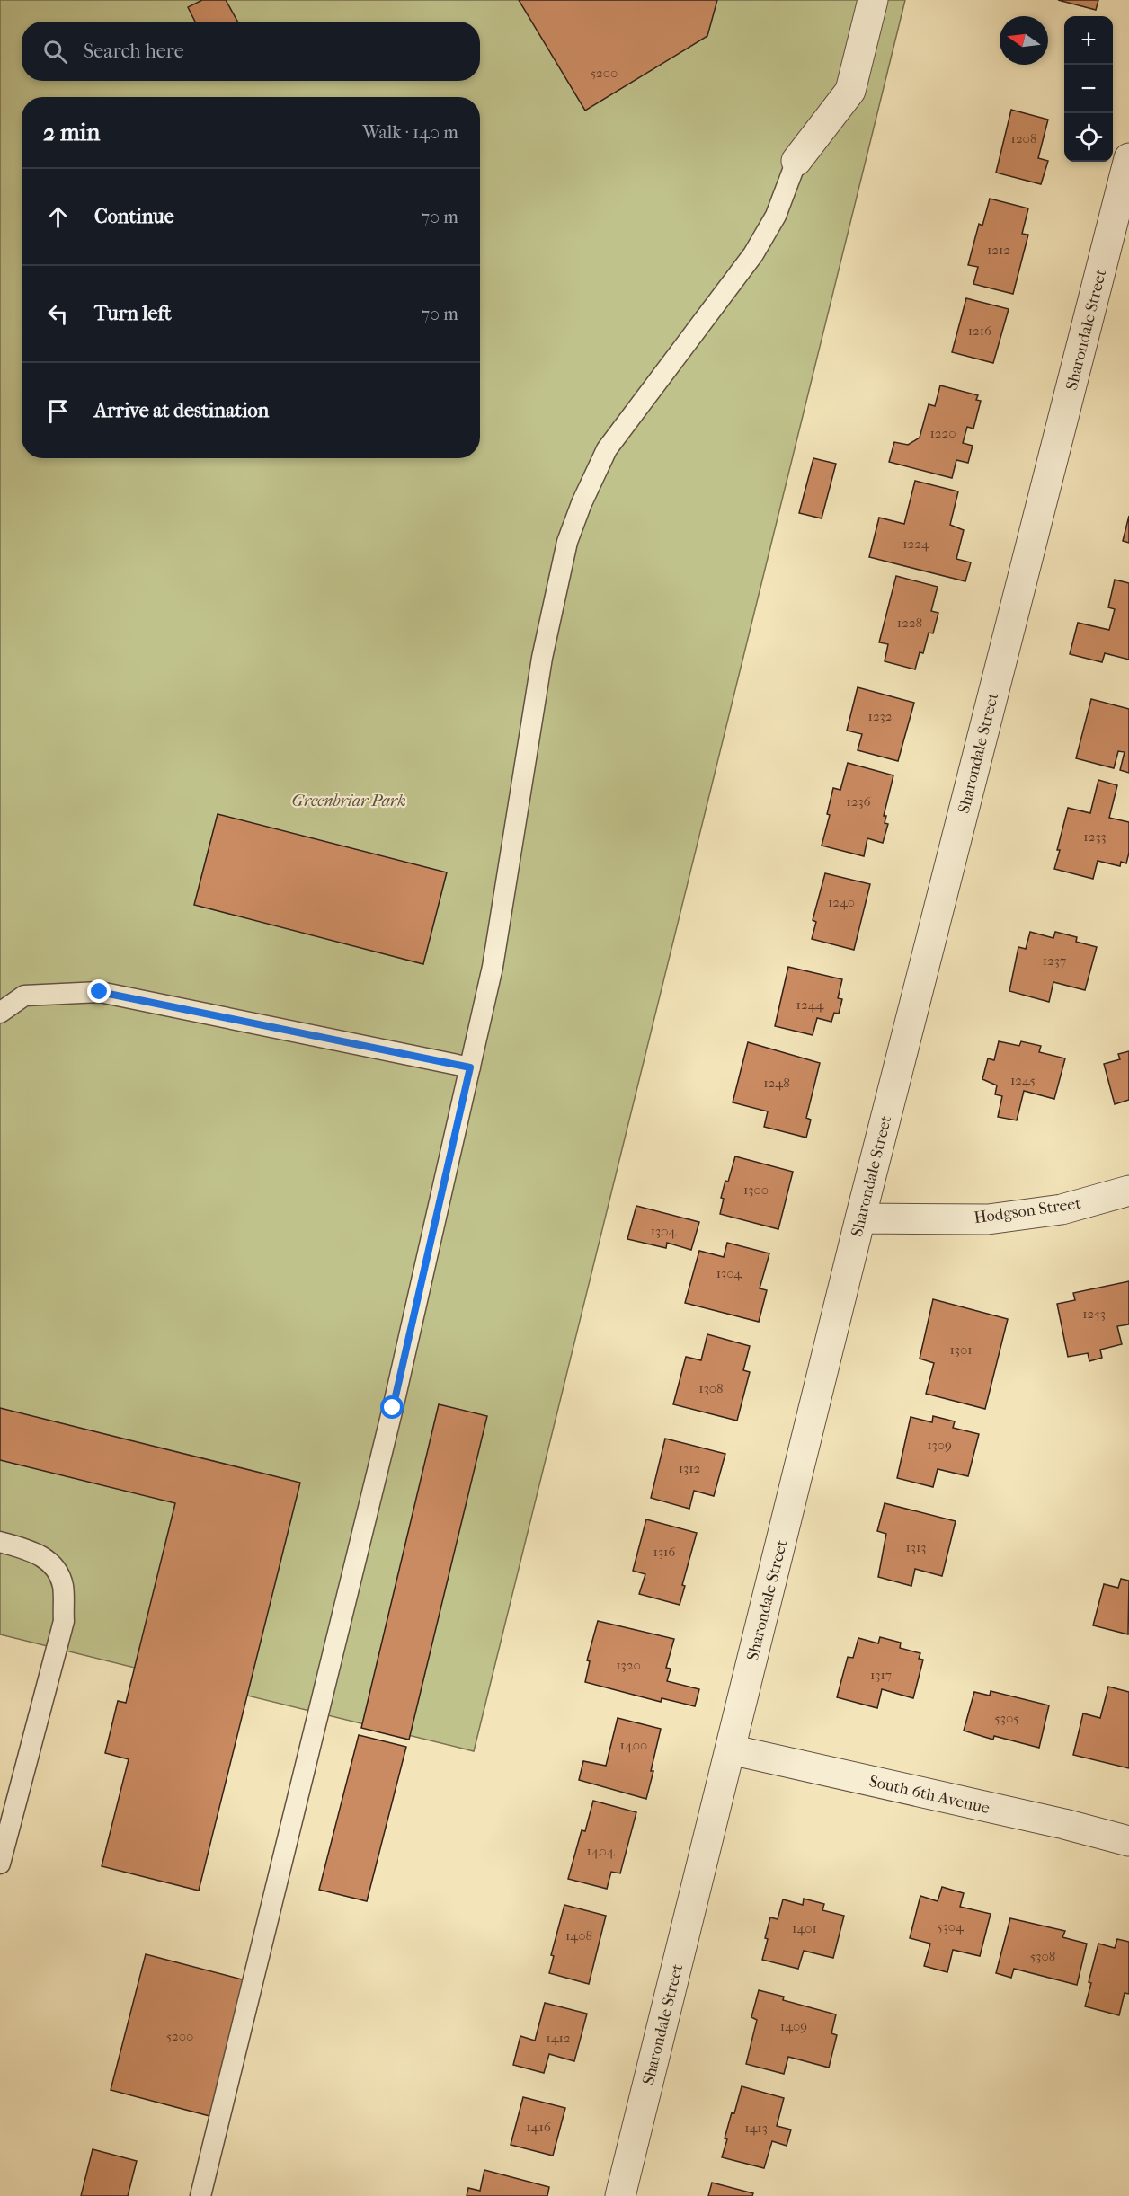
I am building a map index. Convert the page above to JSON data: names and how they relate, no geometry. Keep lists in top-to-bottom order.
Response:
{
  "streets": {
    "street": ["Sharondale Street", "Hodgson Street", "South 6th Avenue"]
  },
  "crossings": [
    ["Sharondale Street", "Hodgson Street"],
    ["Sharondale Street", "South 6th Avenue"]
  ],
  "parks": ["Greenbriar Park"],
  "house_numbers": [
    "5200",
    "1208",
    "1212",
    "1216",
    "1220",
    "1224",
    "1228",
    "1232",
    "1236",
    "1233",
    "1240",
    "1237",
    "1244",
    "1245",
    "1248",
    "1300",
    "1304",
    "1304",
    "1253",
    "1301",
    "1308",
    "1309",
    "1312",
    "1313",
    "1316",
    "1320",
    "1317",
    "5305",
    "1400",
    "1404",
    "5304",
    "1401",
    "1408",
    "5308",
    "1409",
    "5200",
    "1412",
    "1416",
    "1413"
  ],
  "north": "left",
  "page": {
    "map_buttons": ["+", "−"],
    "search": "Search here",
    "heading": ["2 min", "Walk · 140 m"],
    "list": [
      ["Continue", "70 m"],
      ["Turn left", "70 m"],
      "Arrive at destination"
    ]
  }
}
